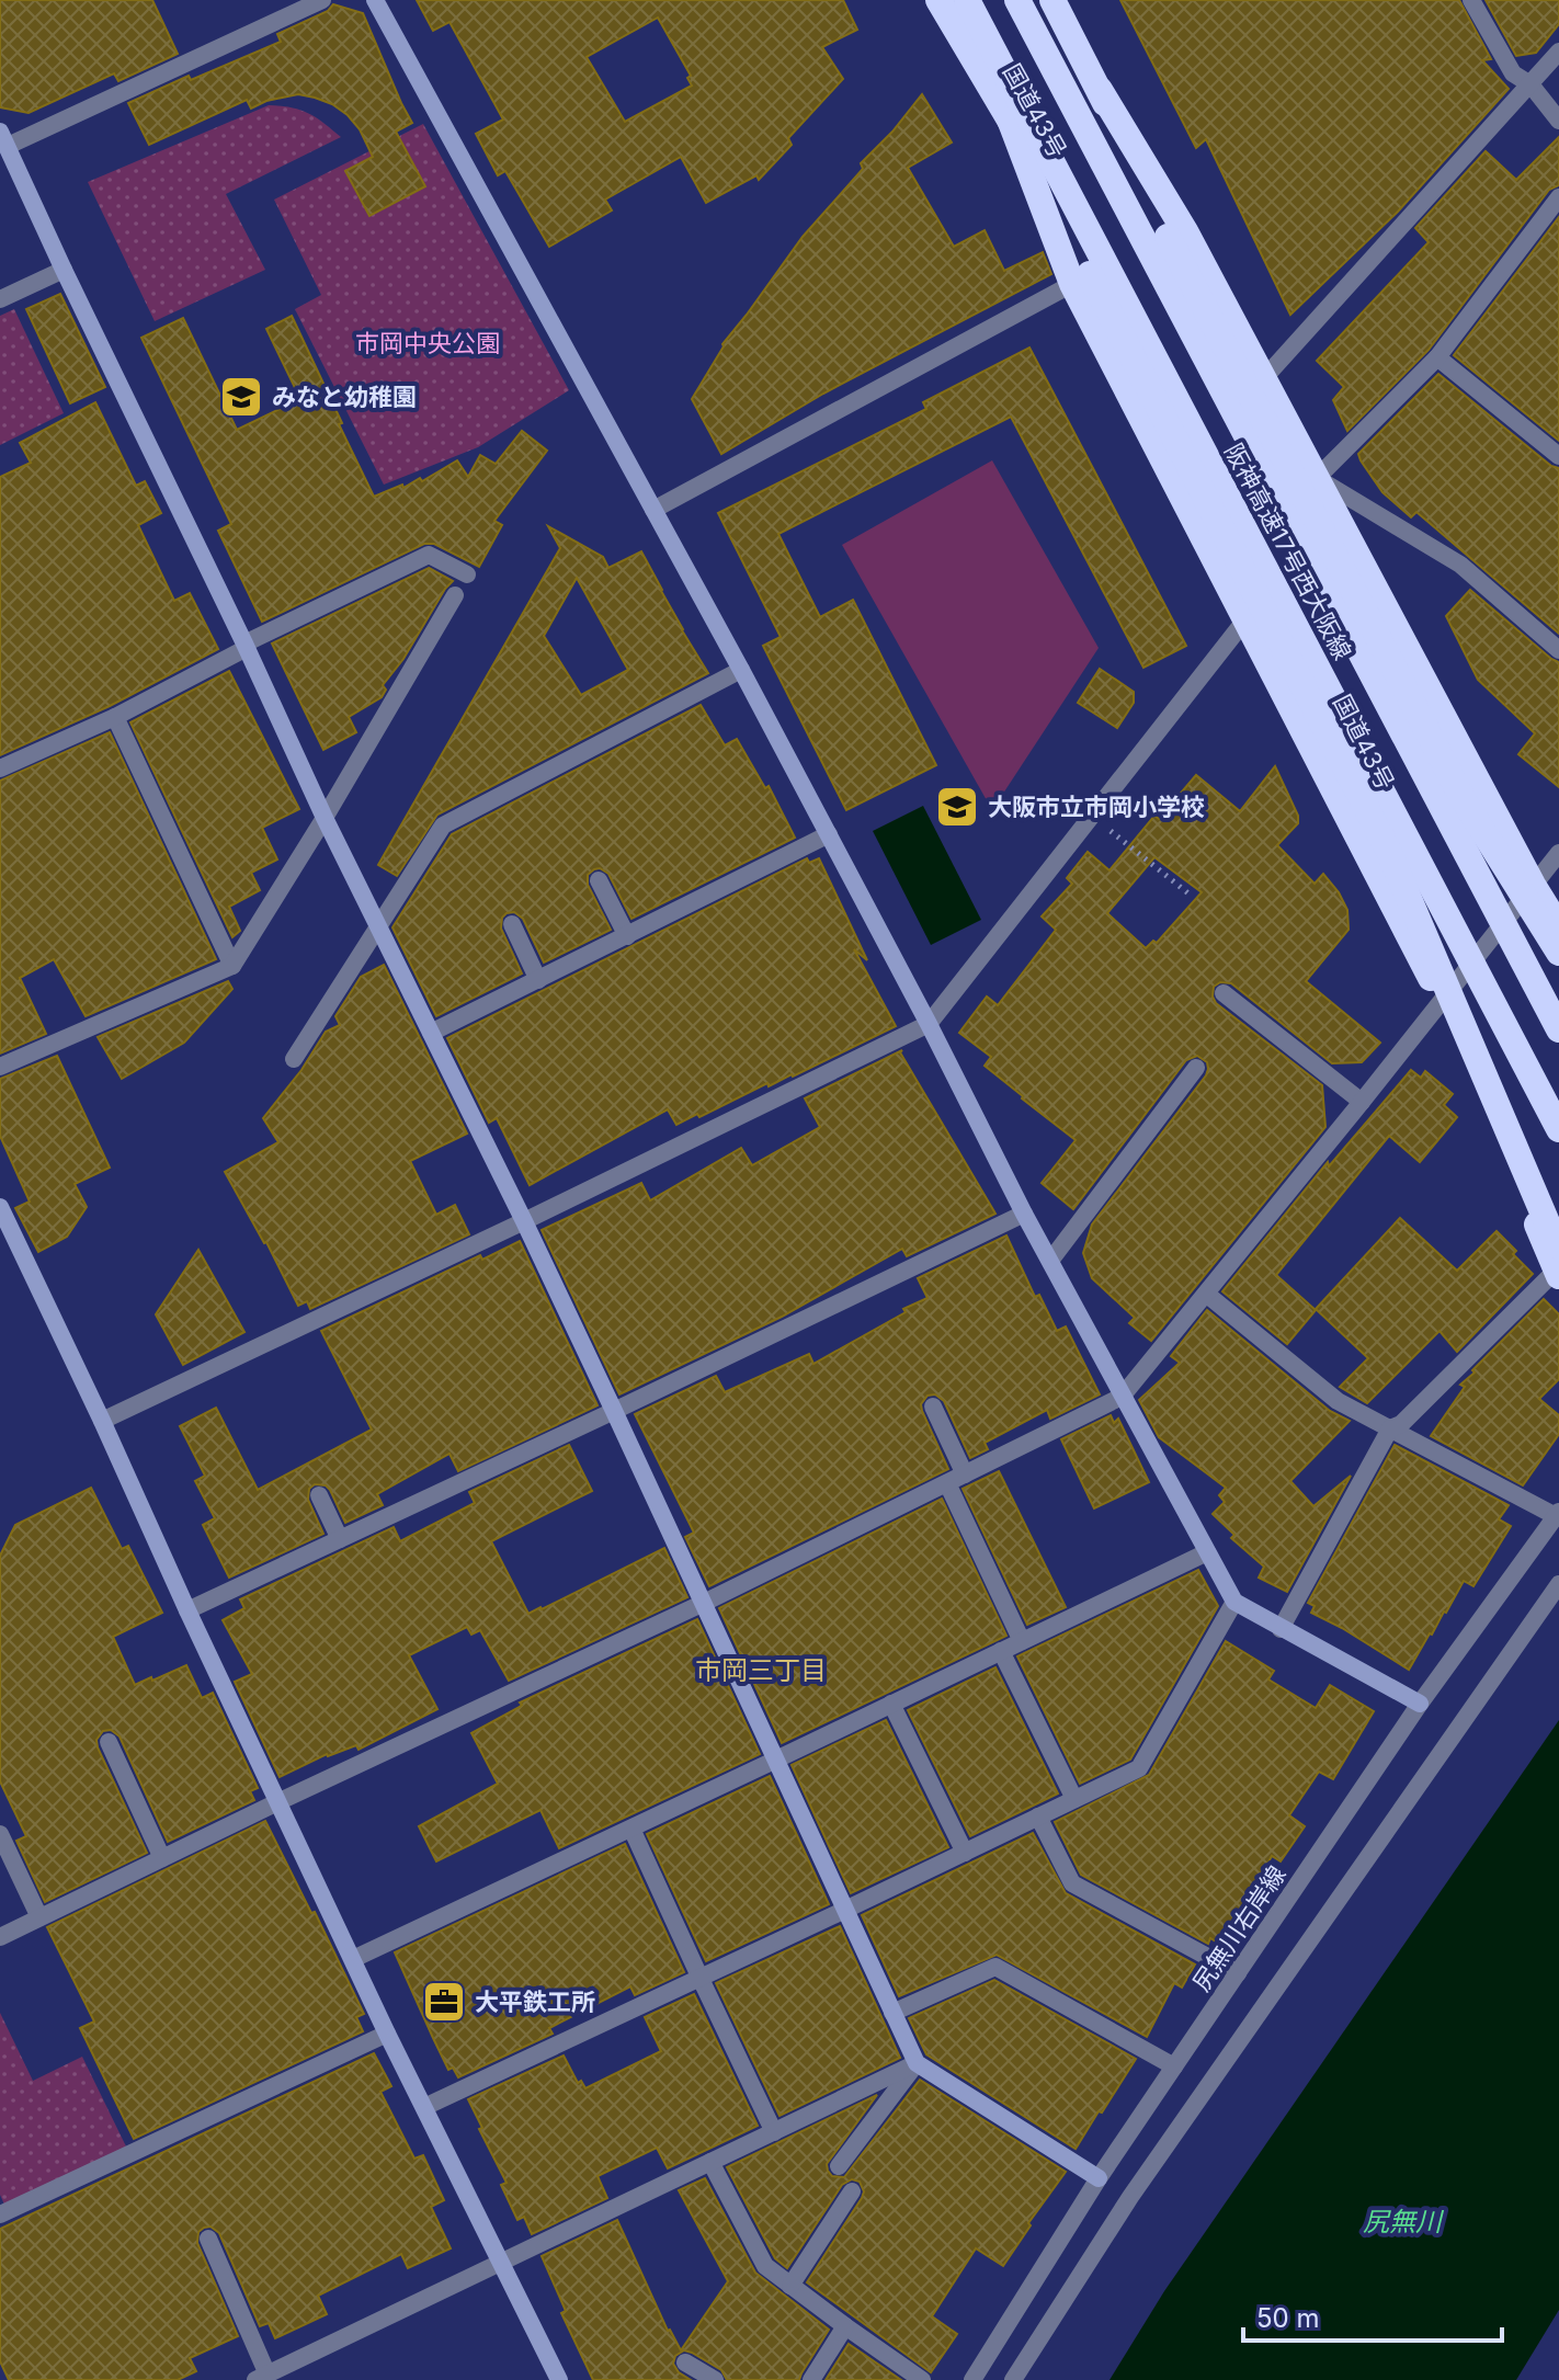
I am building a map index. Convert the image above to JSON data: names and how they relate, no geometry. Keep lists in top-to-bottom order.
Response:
{
  "streets": {
    "highway": ["国道43号", "阪神高速17号西大阪線"],
    "street": ["尻無川右岸線"]
  },
  "districts": ["市岡三丁目"],
  "water": ["尻無川"],
  "parks": ["市岡中央公園"],
  "places": {
    "school or university": ["みなと幼稚園", "大阪市立市岡小学校"],
    "office": ["大平鉄工所"]
  },
  "scale_bar": "50 m"
}
